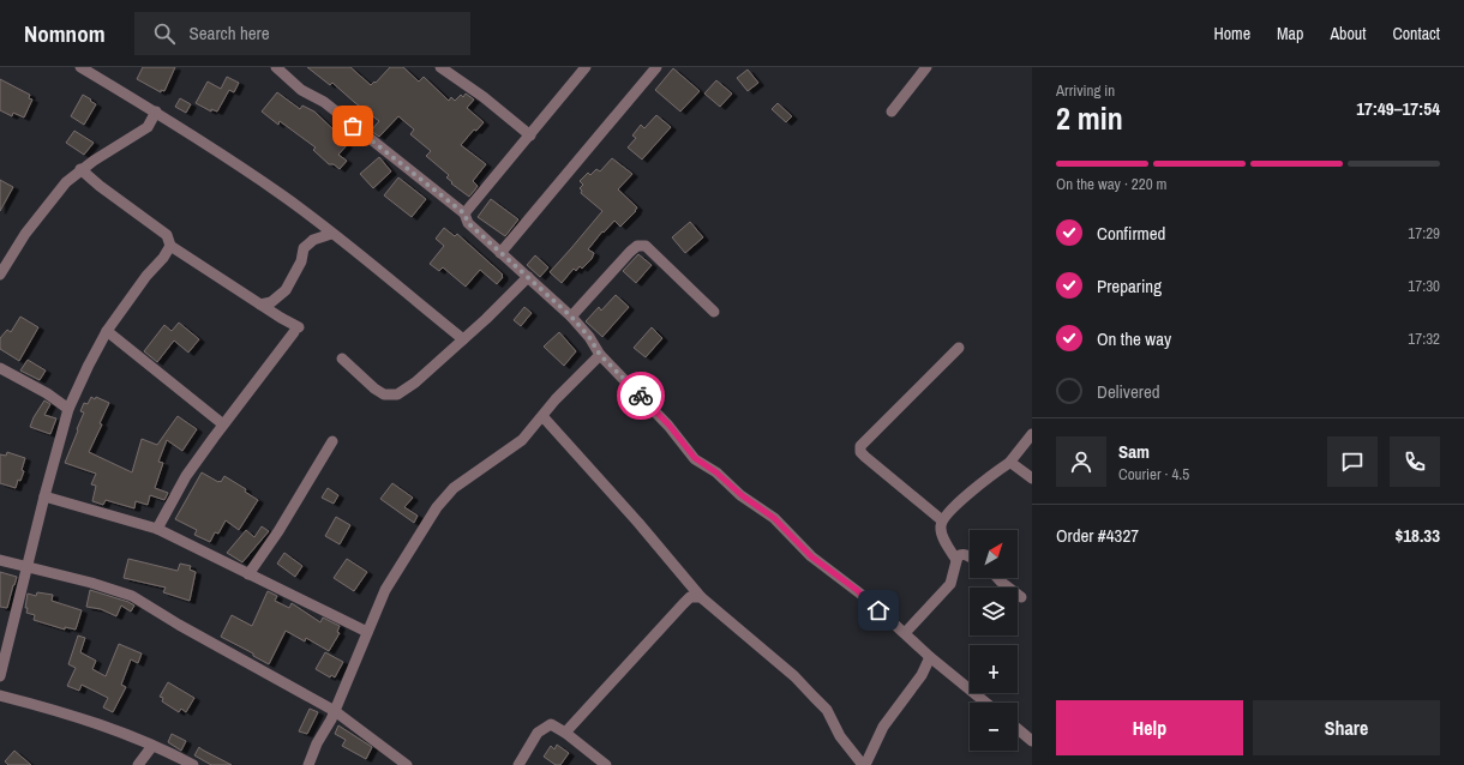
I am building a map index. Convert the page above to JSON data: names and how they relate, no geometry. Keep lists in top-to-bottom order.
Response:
{
  "north": "top right",
  "page": {
    "header": "Nomnom",
    "search": "Search here",
    "nav": [
      "Home",
      "Map",
      "About",
      "Contact"
    ],
    "heading": ["2 min", "Arriving in", "17:49–17:54"],
    "panel": [
      "Sam",
      "Courier · 4.5",
      "Order #4327",
      "$18.33"
    ],
    "bar": "On the way · 220 m",
    "list": [
      ["Confirmed", "17:29"],
      ["Preparing", "17:30"],
      ["On the way", "17:32"],
      "Delivered"
    ],
    "map_buttons": ["+", "−"],
    "buttons": ["Help", "Share"]
  }
}
